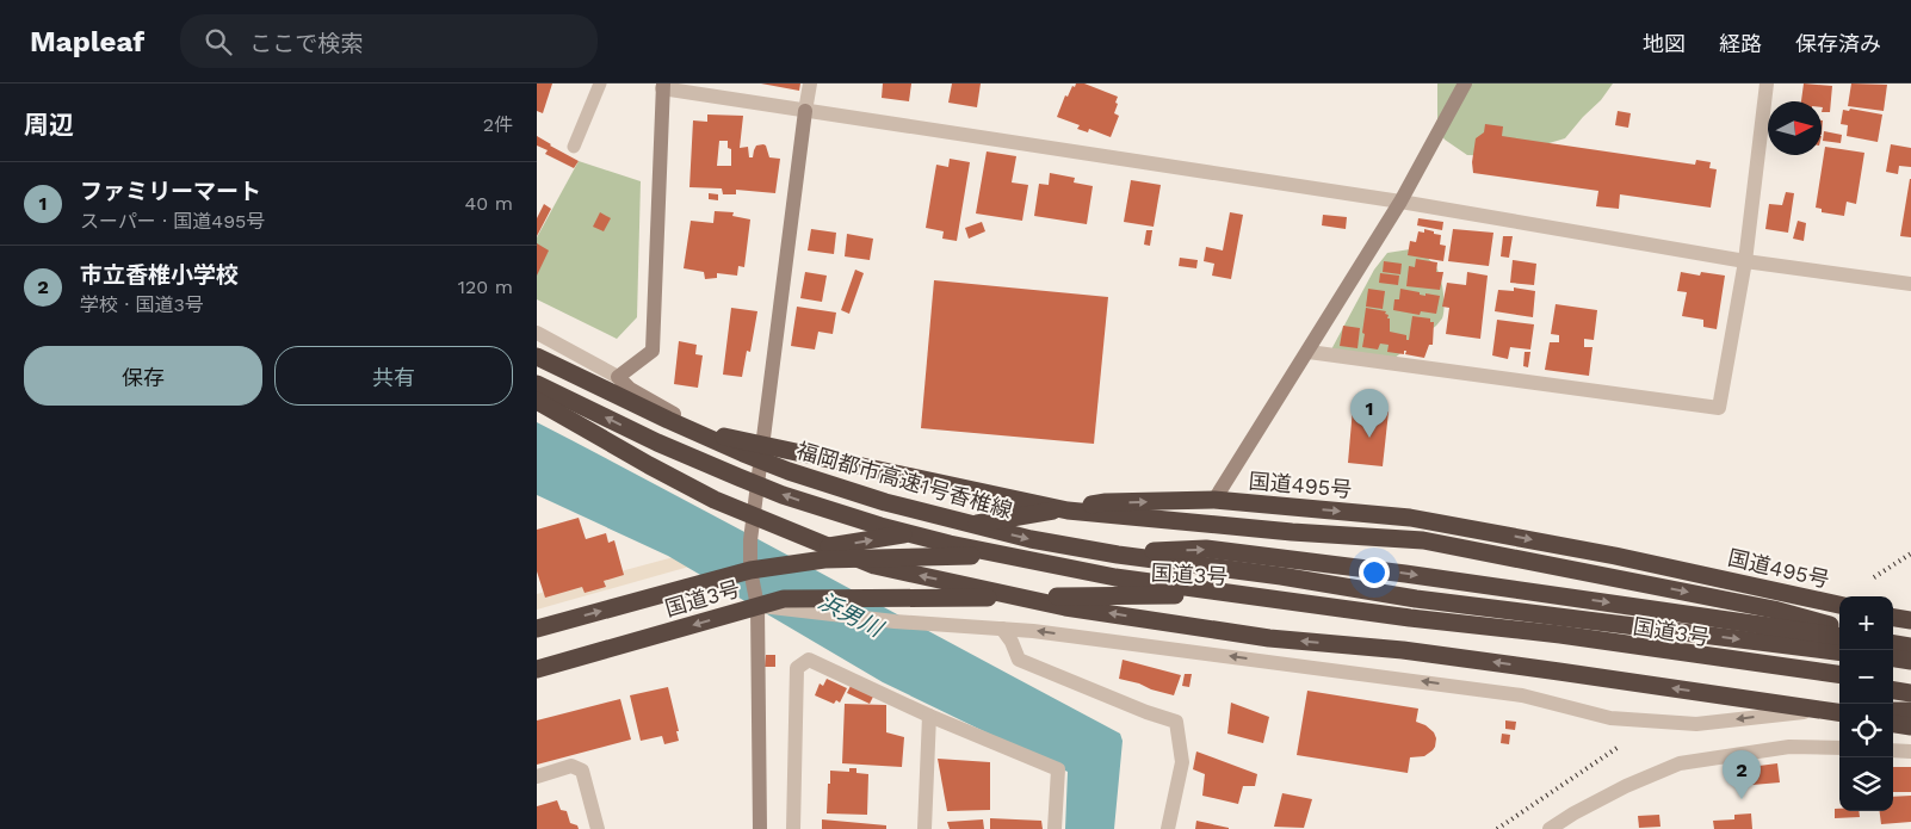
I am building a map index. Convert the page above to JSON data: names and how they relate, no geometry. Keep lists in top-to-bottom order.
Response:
{
  "streets": {
    "highway": ["福岡都市高速1号香椎線", "国道495号", "国道3号"]
  },
  "crossings": [
    ["国道495号", "国道3号"]
  ],
  "water": ["浜男川"],
  "north": "right",
  "page": {
    "header": "Mapleaf",
    "search": "ここで検索",
    "nav": ["地図", "経路", "保存済み"],
    "heading": ["周辺", "2件"],
    "list": [
      {
        "mark": "1",
        "name": "ファミリーマート",
        "note": "スーパー · 国道495号",
        "value": "40 m"
      },
      {
        "mark": "2",
        "name": "市立香椎小学校",
        "note": "学校 · 国道3号",
        "value": "120 m"
      }
    ],
    "buttons": ["保存", "共有"],
    "pins": ["1", "2"],
    "map_buttons": ["+", "−"]
  }
}
